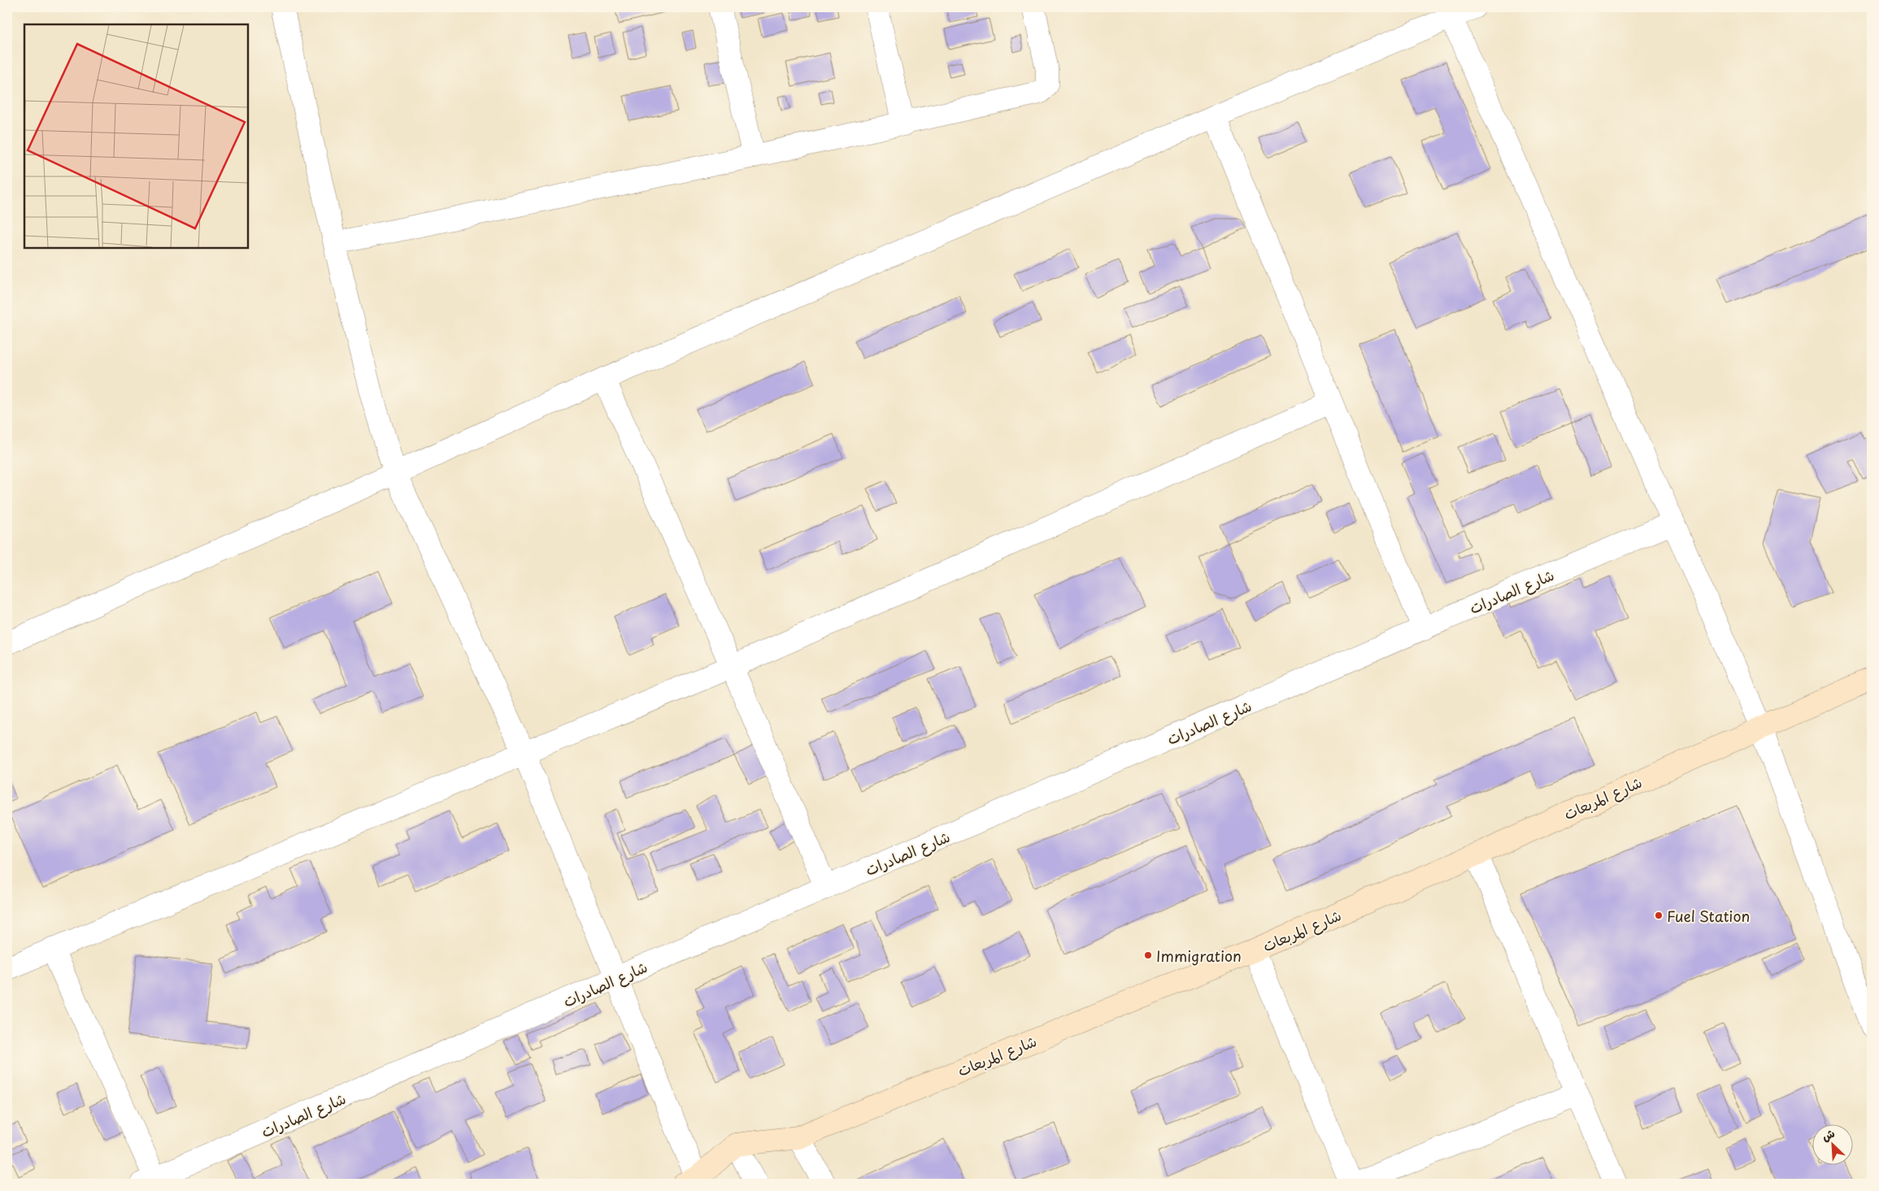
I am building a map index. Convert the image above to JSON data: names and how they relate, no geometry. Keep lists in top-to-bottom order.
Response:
{
  "streets": {
    "main road": ["شارع المربعات"],
    "street": ["شارع الصادرات"]
  },
  "places": ["Fuel Station", "Immigration"],
  "north": "top left"
}
